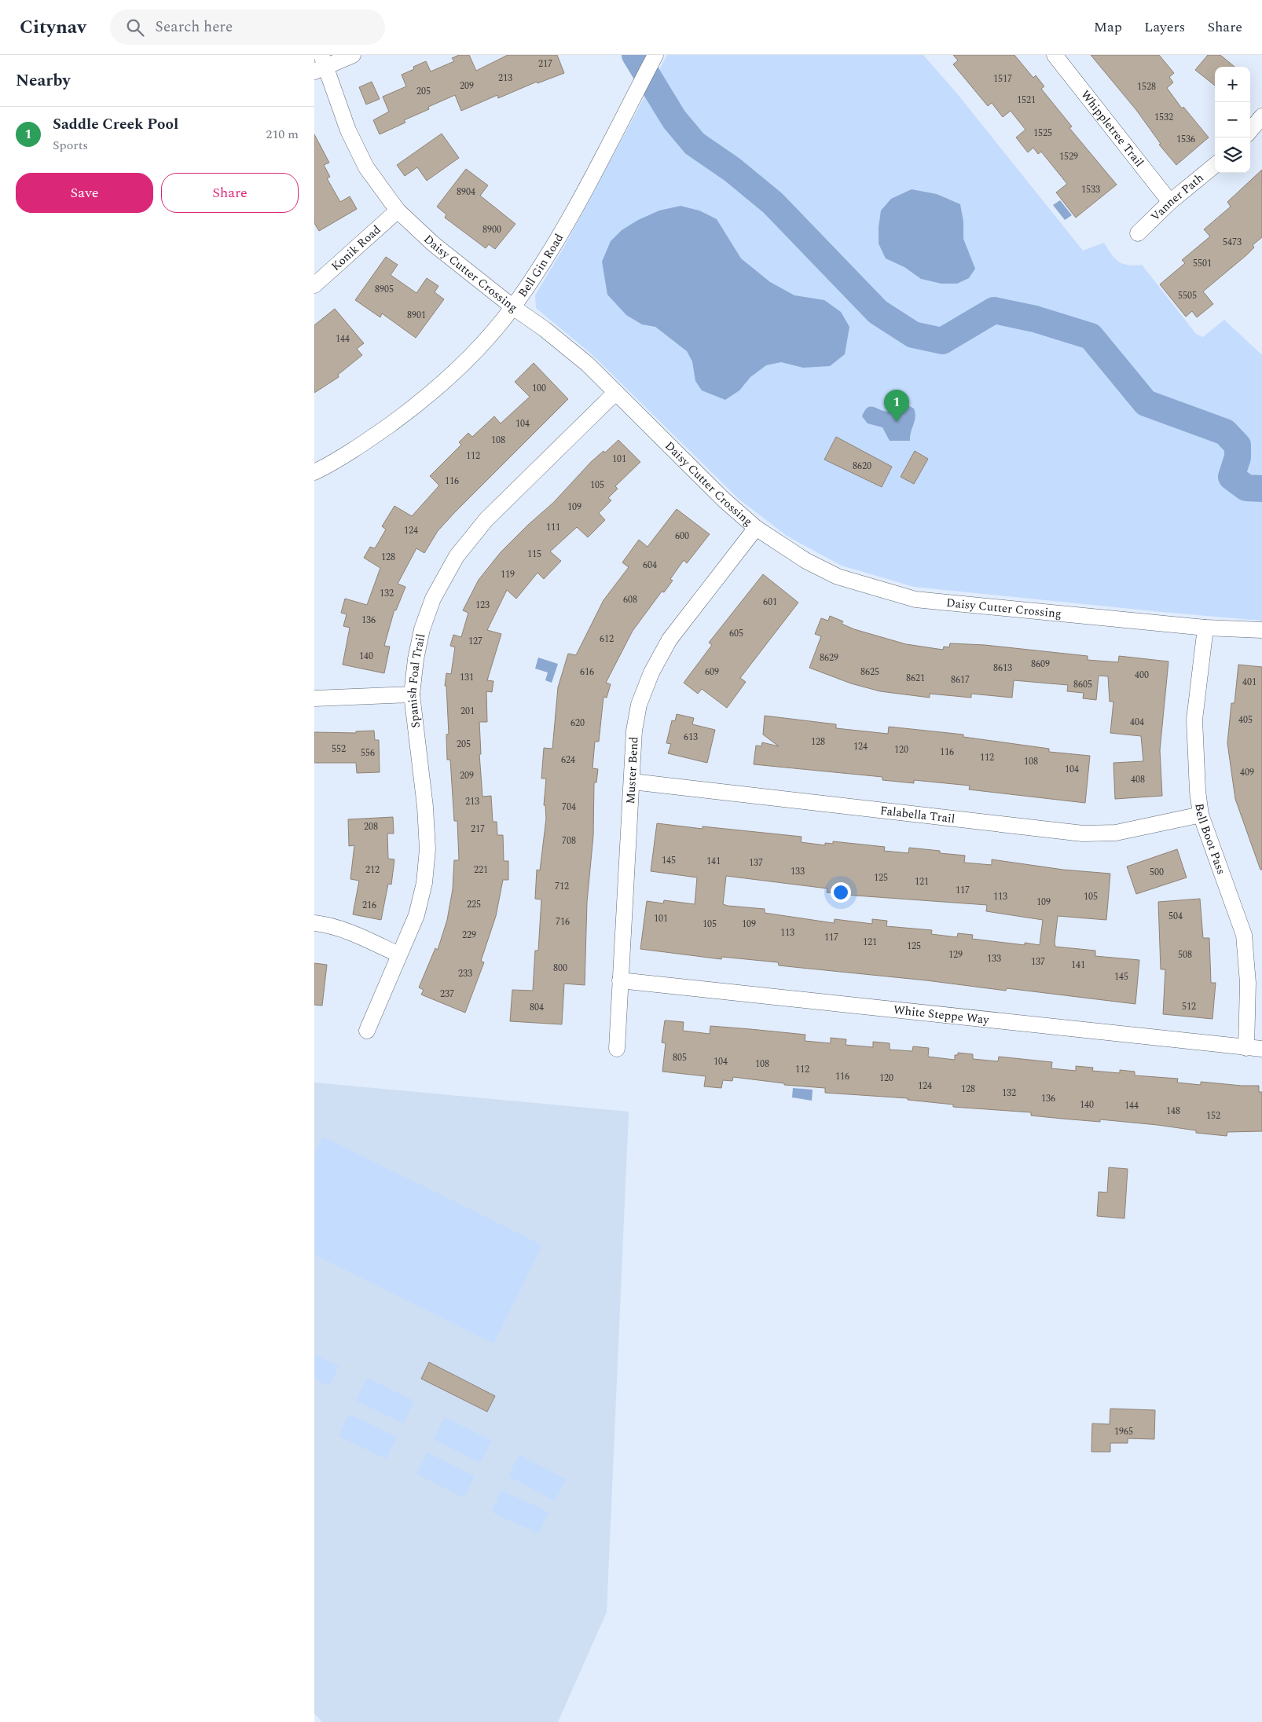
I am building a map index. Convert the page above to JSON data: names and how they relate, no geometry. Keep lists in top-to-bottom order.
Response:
{
  "streets": {
    "street": [
      "Whippletree Trail",
      "Vanner Path",
      "Konik Road",
      "Bell Gin Road",
      "Daisy Cutter Crossing",
      "Spanish Foal Trail",
      "Muster Bend",
      "Falabella Trail",
      "Bell Boot Pass",
      "White Steppe Way"
    ]
  },
  "crossings": [
    ["Whippletree Trail", "Vanner Path"],
    ["Konik Road", "Daisy Cutter Crossing"],
    ["Bell Gin Road", "Daisy Cutter Crossing"],
    ["Daisy Cutter Crossing", "Spanish Foal Trail"],
    ["Daisy Cutter Crossing", "Muster Bend"],
    ["Daisy Cutter Crossing", "Bell Boot Pass"],
    ["Muster Bend", "Falabella Trail"],
    ["Muster Bend", "White Steppe Way"],
    ["Falabella Trail", "Bell Boot Pass"],
    ["Bell Boot Pass", "White Steppe Way"]
  ],
  "house_numbers": [
    "217",
    "213",
    "1517",
    "209",
    "1528",
    "205",
    "1521",
    "1532",
    "1525",
    "1536",
    "1529",
    "1533",
    "8904",
    "8900",
    "5473",
    "5501",
    "8905",
    "5505",
    "8901",
    "144",
    "100",
    "104",
    "108",
    "112",
    "101",
    "8620",
    "116",
    "105",
    "109",
    "111",
    "124",
    "600",
    "115",
    "128",
    "604",
    "119",
    "132",
    "608",
    "601",
    "123",
    "136",
    "605",
    "612",
    "127",
    "140",
    "8629",
    "8609",
    "8613",
    "616",
    "609",
    "8625",
    "400",
    "131",
    "8621",
    "8617",
    "401",
    "8605",
    "201",
    "405",
    "404",
    "620",
    "613",
    "128",
    "205",
    "124",
    "552",
    "120",
    "116",
    "556",
    "112",
    "624",
    "108",
    "104",
    "409",
    "209",
    "408",
    "213",
    "704",
    "208",
    "217",
    "708",
    "145",
    "141",
    "137",
    "212",
    "221",
    "133",
    "500",
    "125",
    "121",
    "712",
    "117",
    "113",
    "105",
    "109",
    "225",
    "216",
    "504",
    "101",
    "716",
    "105",
    "109",
    "113",
    "229",
    "117",
    "121",
    "125",
    "129",
    "508",
    "133",
    "137",
    "141",
    "800",
    "233",
    "145",
    "237",
    "512",
    "804",
    "805",
    "104",
    "108",
    "112",
    "116",
    "120",
    "124",
    "128",
    "132",
    "136",
    "140",
    "144",
    "148",
    "152",
    "1965"
  ],
  "page": {
    "header": "Citynav",
    "search": "Search here",
    "nav": ["Map", "Layers", "Share"],
    "heading": "Nearby",
    "map_buttons": ["+", "−"],
    "list": [
      {
        "mark": "1",
        "name": "Saddle Creek Pool",
        "note": "Sports",
        "value": "210 m"
      }
    ],
    "buttons": ["Save", "Share"],
    "pins": "1"
  }
}
